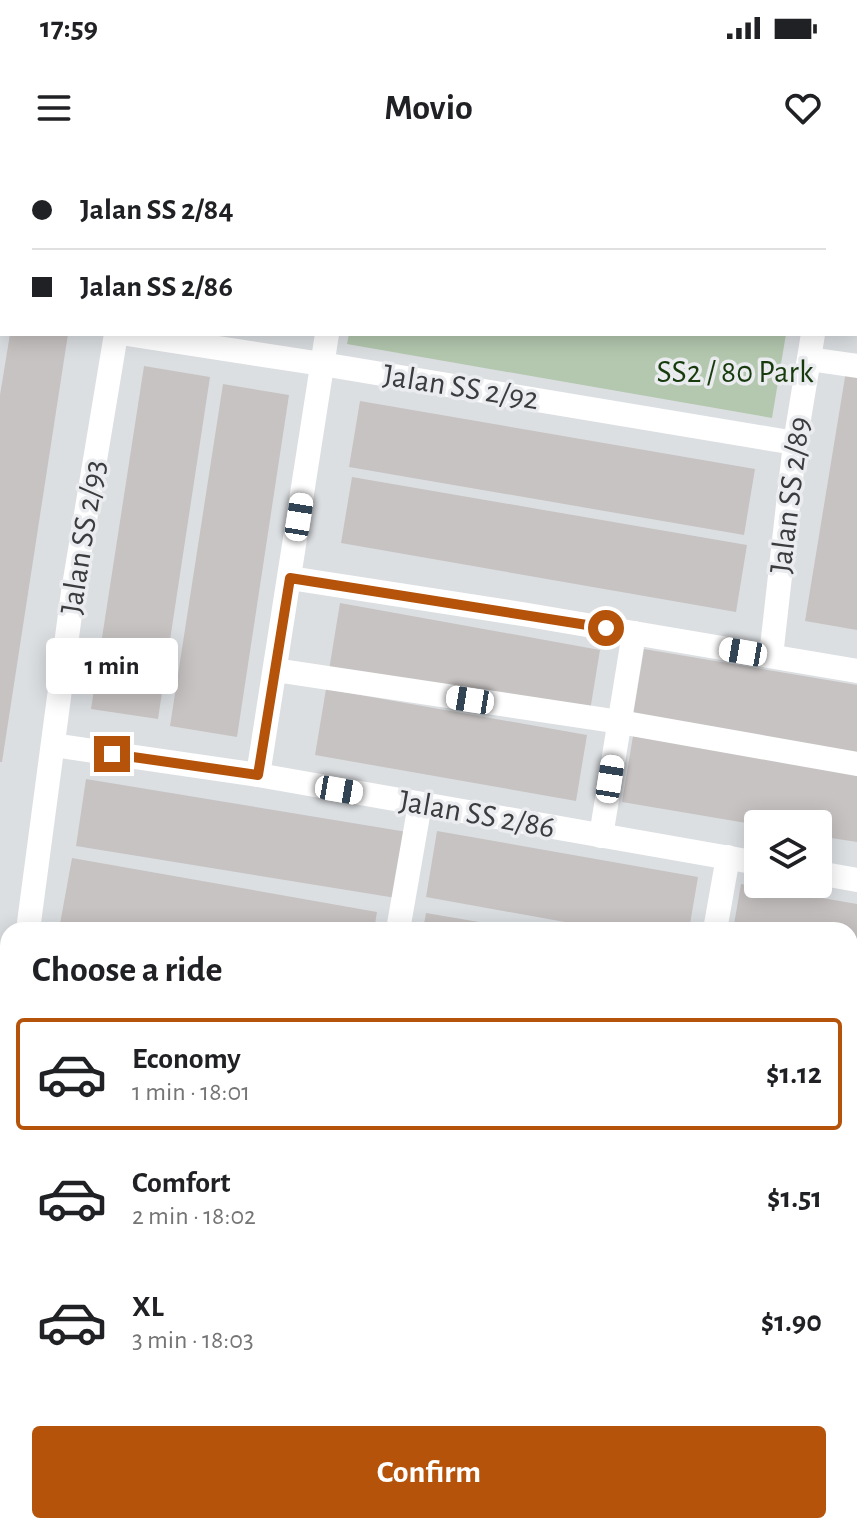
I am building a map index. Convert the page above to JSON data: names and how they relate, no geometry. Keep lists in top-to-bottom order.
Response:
{
  "streets": {
    "street": [
      "Jalan SS 2/92",
      "Jalan SS 2/89",
      "Jalan SS 2/93",
      "Jalan SS 2/86"
    ]
  },
  "crossings": [
    ["Jalan SS 2/92", "Jalan SS 2/89"],
    ["Jalan SS 2/93", "Jalan SS 2/86"]
  ],
  "parks": ["SS2 / 80 Park"],
  "page": {
    "status": "17:59",
    "header": "Movio",
    "banner": ["Jalan SS 2/84", "Jalan SS 2/86"],
    "bubble": "1 min",
    "heading": "Choose a ride",
    "list": [
      {
        "name": "Economy",
        "note": "1 min · 18:01",
        "value": "$1.12"
      },
      {
        "name": "Comfort",
        "note": "2 min · 18:02",
        "value": "$1.51"
      },
      {
        "name": "XL",
        "note": "3 min · 18:03",
        "value": "$1.90"
      }
    ],
    "buttons": "Confirm"
  }
}
